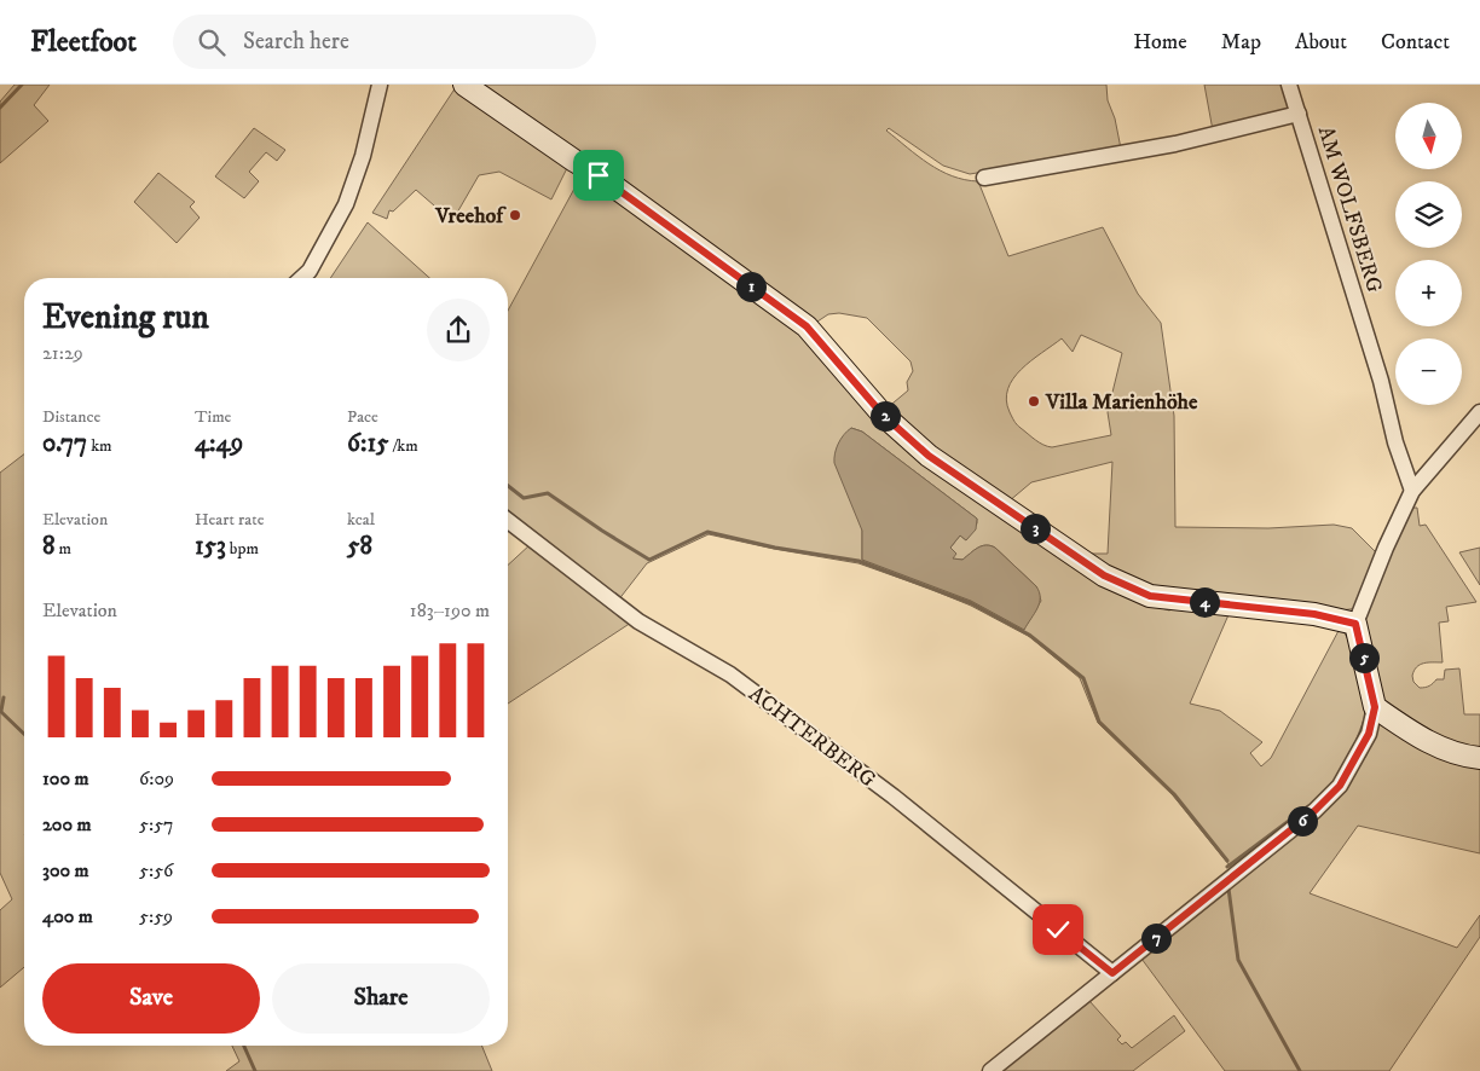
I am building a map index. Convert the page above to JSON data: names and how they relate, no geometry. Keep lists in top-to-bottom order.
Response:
{
  "streets": {
    "street": ["AM WOLFSBERG", "ACHTERBERG"]
  },
  "places": ["Vreehof", "Villa Marienhöhe"],
  "north": "bottom",
  "page": {
    "header": "Fleetfoot",
    "search": "Search here",
    "nav": [
      "Home",
      "Map",
      "About",
      "Contact"
    ],
    "map_buttons": ["+", "−"],
    "pins": [
      "1",
      "2",
      "3",
      "4",
      "5",
      "6",
      "7"
    ],
    "heading": ["Evening run", "21:29"],
    "stats": [
      ["Distance", "0.77 km"],
      ["Time", "4:49"],
      ["Pace", "6:15 /km"],
      ["Elevation", "8 m"],
      ["Heart rate", "153 bpm"],
      ["kcal", "58"]
    ],
    "chart": ["Elevation", "183–190 m"],
    "list": [
      {
        "name": "100 m",
        "note": "6:09"
      },
      {
        "name": "200 m",
        "note": "5:57"
      },
      {
        "name": "300 m",
        "note": "5:56"
      },
      {
        "name": "400 m",
        "note": "5:59"
      }
    ],
    "buttons": ["Save", "Share"]
  }
}
